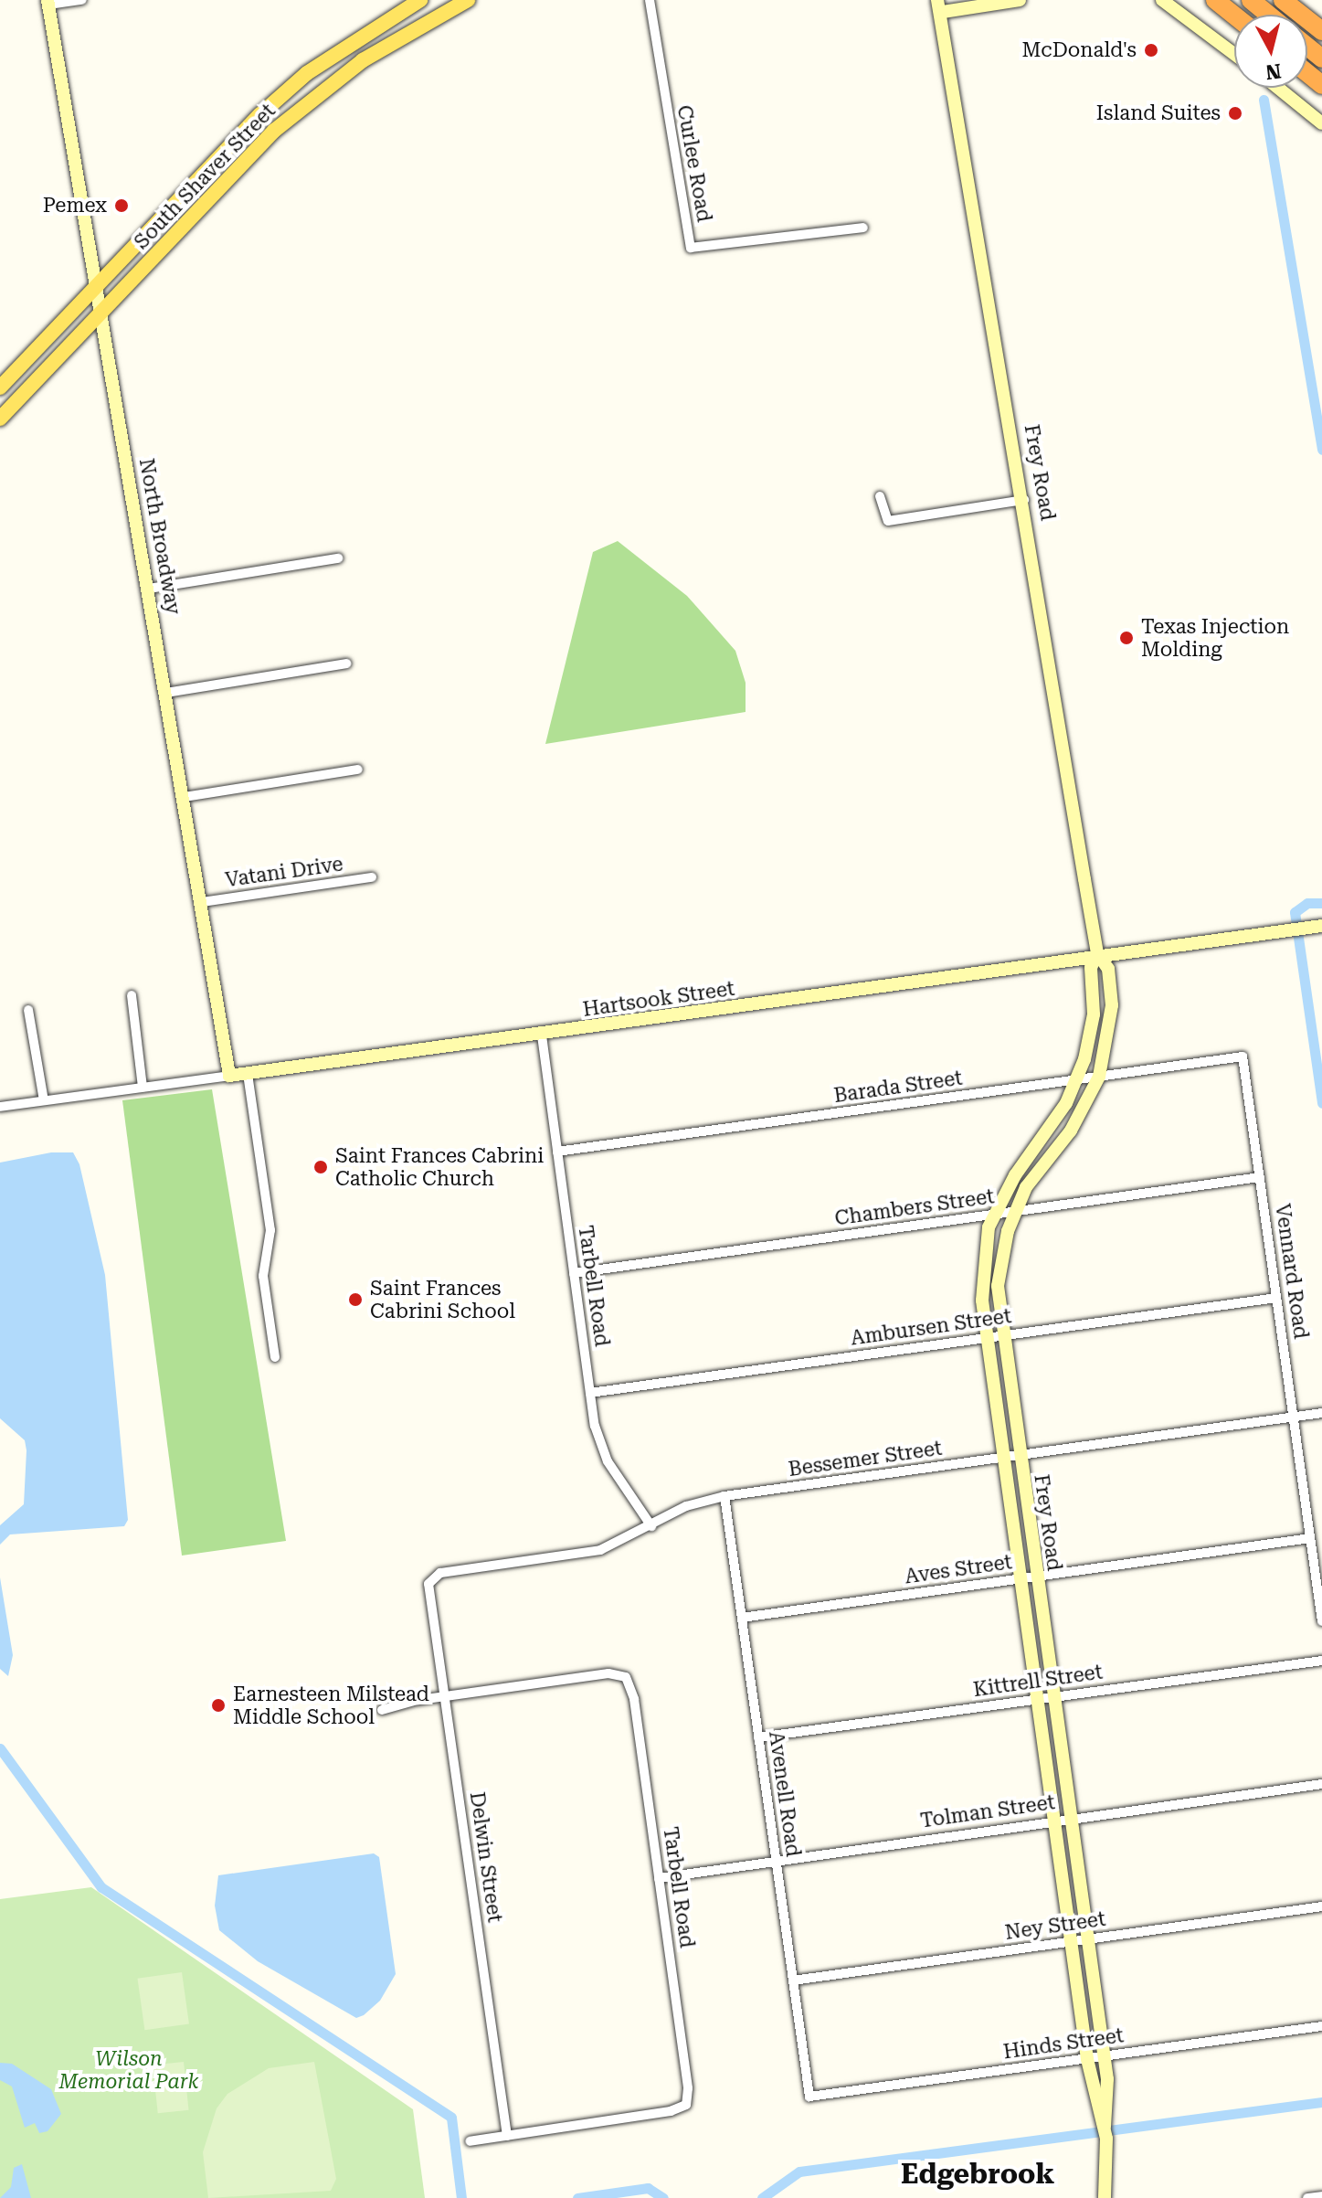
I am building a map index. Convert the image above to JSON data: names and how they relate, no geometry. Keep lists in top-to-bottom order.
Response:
{
  "streets": {
    "main road": ["South Shaver Street"],
    "street": [
      "Curlee Road",
      "Frey Road",
      "North Broadway",
      "Vatani Drive",
      "Hartsook Street",
      "Barada Street",
      "Chambers Street",
      "Vennard Road",
      "Tarbell Road",
      "Ambursen Street",
      "Bessemer Street",
      "Aves Street",
      "Kittrell Street",
      "Avenell Road",
      "Tolman Street",
      "Delwin Street",
      "Ney Street",
      "Hinds Street"
    ]
  },
  "crossings": [
    ["South Shaver Street", "North Broadway"],
    ["Frey Road", "Hartsook Street"],
    ["Frey Road", "Barada Street"],
    ["Frey Road", "Chambers Street"],
    ["Frey Road", "Ambursen Street"],
    ["Frey Road", "Bessemer Street"],
    ["Frey Road", "Aves Street"],
    ["Frey Road", "Kittrell Street"],
    ["Frey Road", "Tolman Street"],
    ["Frey Road", "Ney Street"],
    ["Frey Road", "Hinds Street"],
    ["North Broadway", "Vatani Drive"],
    ["North Broadway", "Hartsook Street"],
    ["Hartsook Street", "Tarbell Road"],
    ["Barada Street", "Vennard Road"],
    ["Barada Street", "Tarbell Road"],
    ["Chambers Street", "Vennard Road"],
    ["Chambers Street", "Tarbell Road"],
    ["Vennard Road", "Ambursen Street"],
    ["Vennard Road", "Bessemer Street"],
    ["Vennard Road", "Aves Street"],
    ["Tarbell Road", "Ambursen Street"],
    ["Tarbell Road", "Bessemer Street"],
    ["Tarbell Road", "Tolman Street"],
    ["Tarbell Road", "Delwin Street"],
    ["Bessemer Street", "Avenell Road"],
    ["Bessemer Street", "Delwin Street"],
    ["Aves Street", "Avenell Road"],
    ["Kittrell Street", "Avenell Road"],
    ["Avenell Road", "Tolman Street"],
    ["Avenell Road", "Ney Street"],
    ["Avenell Road", "Hinds Street"]
  ],
  "districts": ["Edgebrook"],
  "parks": ["Wilson Memorial Park"],
  "places": [
    "McDonald's",
    "Island Suites",
    "Pemex",
    "Texas Injection Molding",
    "Saint Frances Cabrini Catholic Church",
    "Saint Frances Cabrini School",
    "Earnesteen Milstead Middle School"
  ],
  "north": "bottom"
}
